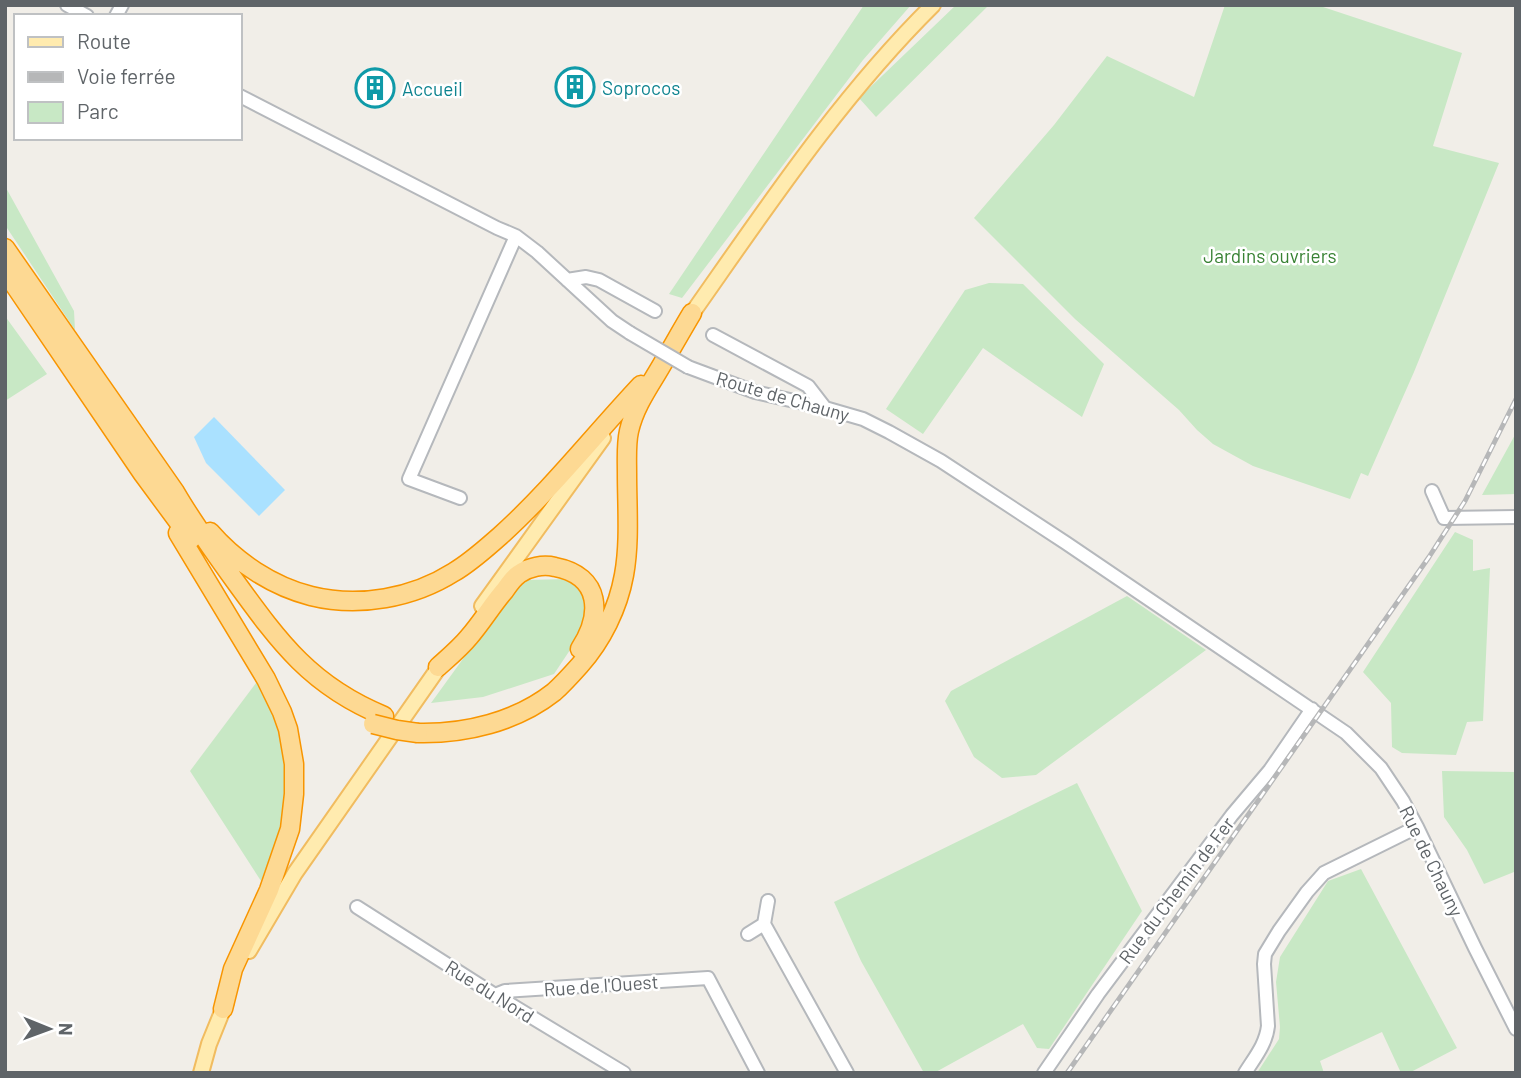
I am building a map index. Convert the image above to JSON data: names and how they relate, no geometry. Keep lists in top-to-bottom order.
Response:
{
  "streets": {
    "street": [
      "Route de Chauny",
      "Rue de Chauny",
      "Rue du Chemin de Fer",
      "Rue de l'Ouest",
      "Rue du Nord"
    ]
  },
  "crossings": [
    ["Route de Chauny", "Rue de Chauny"],
    ["Route de Chauny", "Rue du Chemin de Fer"],
    ["Rue de Chauny", "Rue du Chemin de Fer"],
    ["Rue de l'Ouest", "Rue du Nord"]
  ],
  "parks": ["Jardins ouvriers"],
  "places": {
    "building": ["Soprocos", "Accueil"]
  },
  "legend": ["Route", "Voie ferrée", "Parc"],
  "north": "right"
}
